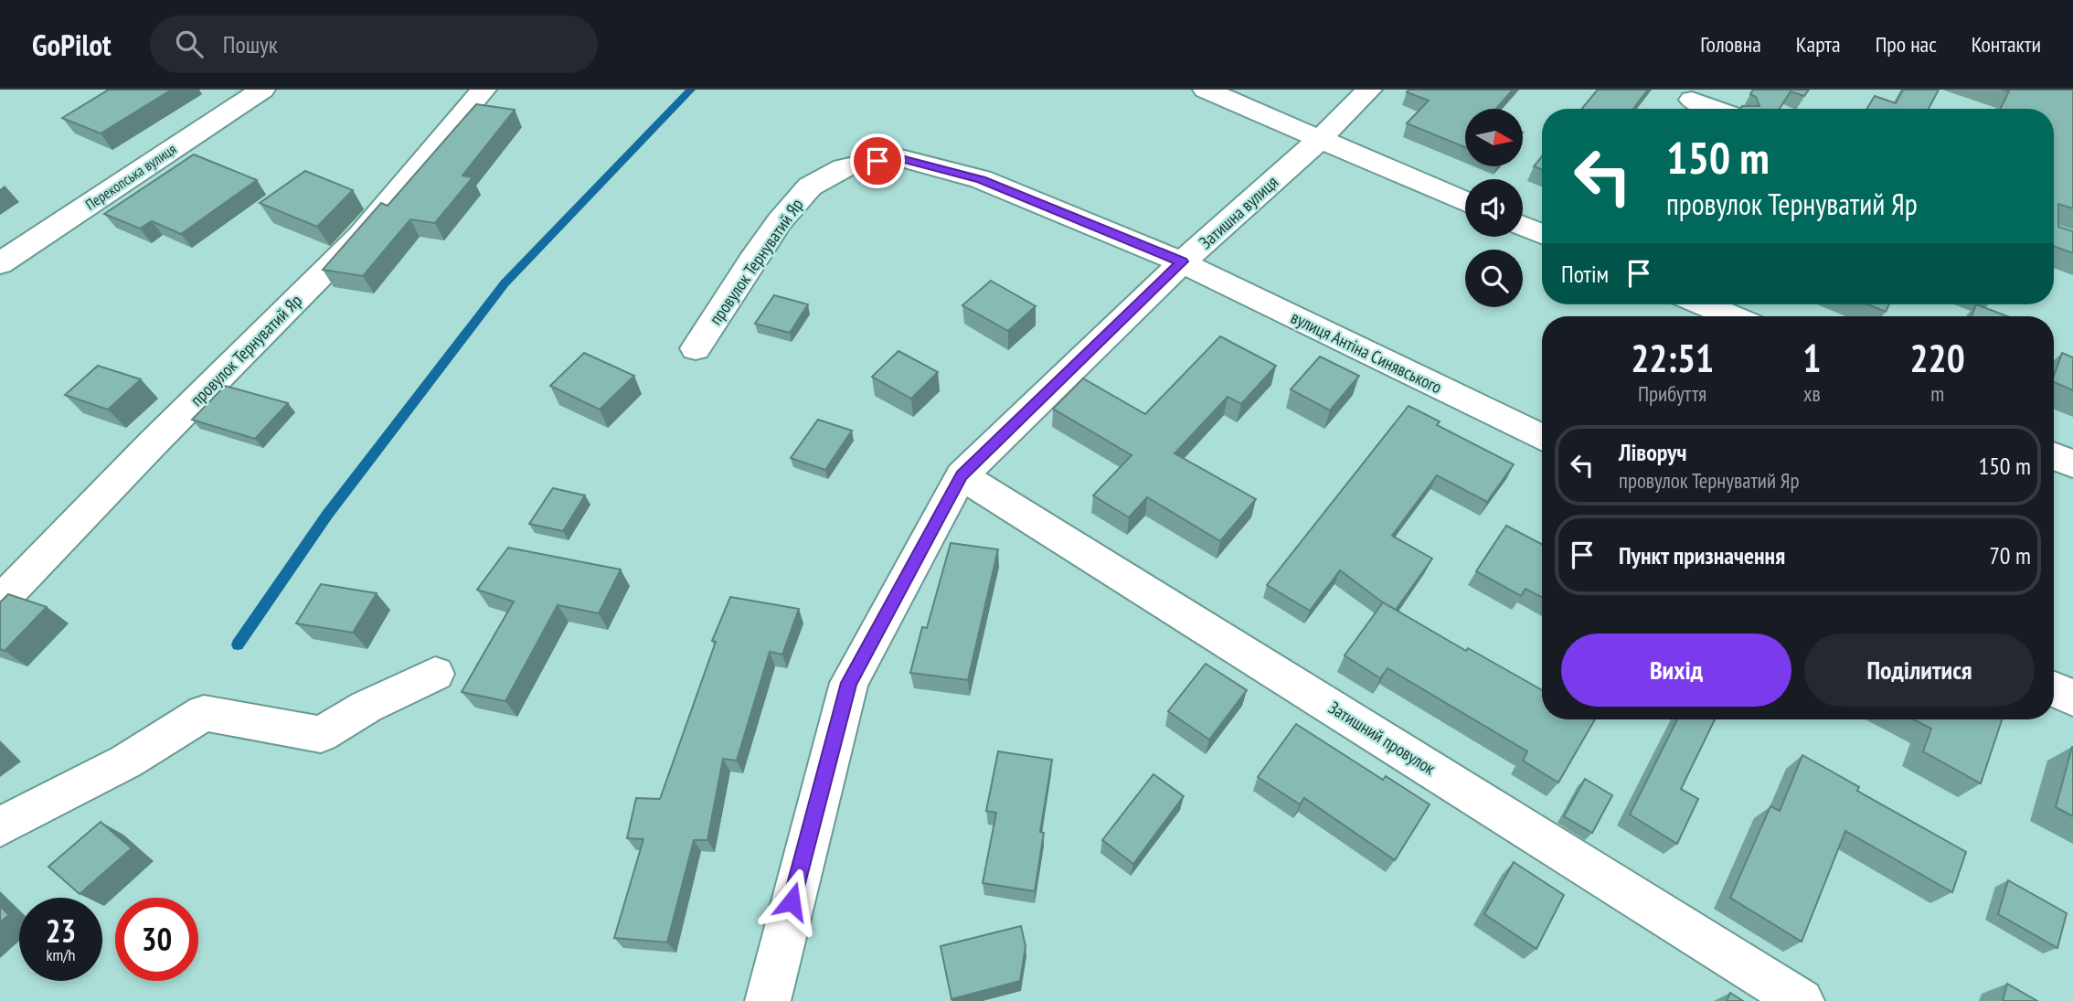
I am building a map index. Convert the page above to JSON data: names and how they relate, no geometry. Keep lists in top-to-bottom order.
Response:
{
  "streets": {
    "street": [
      "Перекопська вулиця",
      "Затишна вулиця",
      "провулок Тернуватий Яр",
      "вулиця Антіна Синявського",
      "Затишний провулок"
    ]
  },
  "crossings": [
    ["Затишна вулиця", "провулок Тернуватий Яр"],
    ["Затишна вулиця", "вулиця Антіна Синявського"],
    ["Затишна вулиця", "Затишний провулок"],
    ["провулок Тернуватий Яр", "вулиця Антіна Синявського"]
  ],
  "north": "right",
  "page": {
    "header": "GoPilot",
    "search": "Пошук",
    "nav": [
      "Головна",
      "Карта",
      "Про нас",
      "Контакти"
    ],
    "turn": ["150 m", "провулок Тернуватий Яр"],
    "then": "Потім",
    "eta": [
      "22:51",
      "Прибуття",
      "1",
      "хв",
      "220",
      "m"
    ],
    "list": [
      {
        "name": "Ліворуч",
        "note": "провулок Тернуватий Яр",
        "value": "150 m"
      },
      {
        "name": "Пункт призначення",
        "value": "70 m"
      }
    ],
    "buttons": ["Вихід", "Поділитися"],
    "speed": "23 km/h",
    "limit": "30"
  }
}
